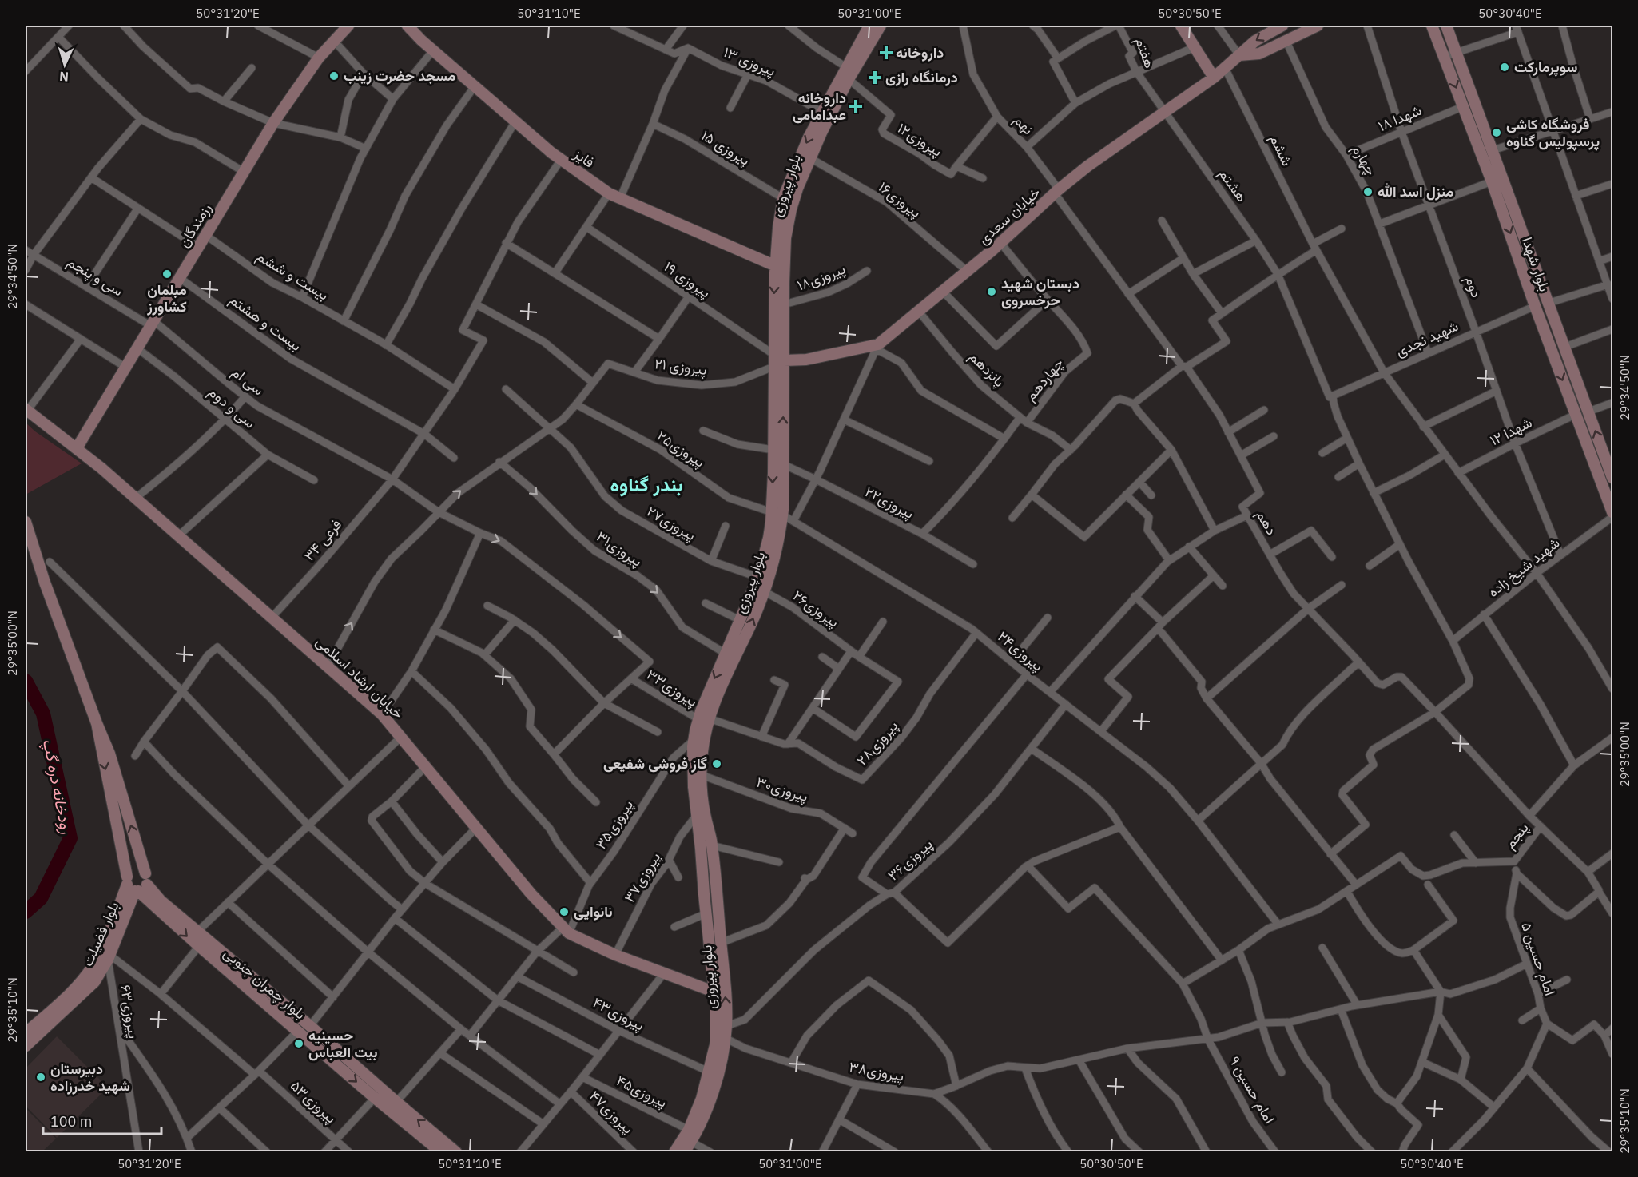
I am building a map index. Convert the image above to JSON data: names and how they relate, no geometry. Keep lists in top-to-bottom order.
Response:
{
  "streets": {
    "street": [
      "هفتم",
      "پیروزی ۱۳",
      "شهدا ۱۸",
      "نهم",
      "پیروزی۱۲",
      "پیروزی ۱۵",
      "ششم",
      "فایز",
      "چهارم",
      "بلوار پیروزی",
      "هشتم",
      "پیروزی۱۶",
      "خیابان سعدی",
      "رزمندگان",
      "بلوار شهدا",
      "بیست و ششم",
      "سی و پنجم",
      "پیروزی۱۸",
      "پیروزی ۱۹",
      "دوم",
      "بیست و هشتم",
      "شهید نجدی",
      "پیروزی ۲۱",
      "پانزدهم",
      "چهاردهم",
      "سی ام",
      "سی و دوم",
      "شهدا ۱۲",
      "پیروزی۲۵",
      "پیروزی۲۲",
      "دهم",
      "پیروزی۲۷",
      "فرعی ۳۴",
      "پیروزی۳۱",
      "شهید شیخ زاده",
      "پیروزی۲۶",
      "پیروزی۲۴",
      "خیابان ارشاد اسلامی",
      "پیروزی۳۳",
      "پیروزی۲۸",
      "پیروزی۳۰",
      "پیروزی۳۵",
      "پنجم",
      "پیروزی۳۶",
      "پیروزی۳۷",
      "بلوار فضیلت",
      "امام حسین ۵",
      "بلوار چمران جنوبی",
      "پیروزی۶۳",
      "پیروزی۴۳",
      "پیروزی۳۸",
      "امام حسین ۹",
      "پیروزی۴۵",
      "پیروزی۵۳",
      "پیروزی۴۷"
    ]
  },
  "crossings": [
    ["هفتم", "هشتم"],
    ["هفتم", "خیابان سعدی"],
    ["پیروزی ۱۳", "بلوار پیروزی"],
    ["شهدا ۱۸", "چهارم"],
    ["شهدا ۱۸", "بلوار شهدا"],
    ["شهدا ۱۸", "دوم"],
    ["نهم", "خیابان سعدی"],
    ["نهم", "دهم"],
    ["پیروزی۱۲", "بلوار پیروزی"],
    ["پیروزی ۱۵", "بلوار پیروزی"],
    ["ششم", "خیابان سعدی"],
    ["ششم", "شهید نجدی"],
    ["ششم", "شهدا ۱۲"],
    ["ششم", "شهید شیخ زاده"],
    ["فایز", "بلوار پیروزی"],
    ["چهارم", "شهید نجدی"],
    ["بلوار پیروزی", "پیروزی۱۶"],
    ["بلوار پیروزی", "خیابان سعدی"],
    ["بلوار پیروزی", "پیروزی۱۸"],
    ["بلوار پیروزی", "پیروزی ۱۹"],
    ["بلوار پیروزی", "پیروزی ۲۱"],
    ["بلوار پیروزی", "پیروزی۲۵"],
    ["بلوار پیروزی", "پیروزی۲۲"],
    ["بلوار پیروزی", "پیروزی۲۷"],
    ["بلوار پیروزی", "پیروزی۳۱"],
    ["بلوار پیروزی", "پیروزی۲۶"],
    ["بلوار پیروزی", "پیروزی۲۴"],
    ["بلوار پیروزی", "خیابان ارشاد اسلامی"],
    ["بلوار پیروزی", "پیروزی۳۳"],
    ["بلوار پیروزی", "پیروزی۲۸"],
    ["بلوار پیروزی", "پیروزی۳۰"],
    ["بلوار پیروزی", "پیروزی۳۵"],
    ["بلوار پیروزی", "پیروزی۳۶"],
    ["بلوار پیروزی", "پیروزی۳۷"],
    ["بلوار پیروزی", "پیروزی۴۳"],
    ["بلوار پیروزی", "پیروزی۳۸"],
    ["بلوار پیروزی", "پیروزی۴۵"],
    ["هشتم", "خیابان سعدی"],
    ["هشتم", "شهید نجدی"],
    ["هشتم", "دهم"],
    ["هشتم", "شهید شیخ زاده"],
    ["پیروزی۱۶", "خیابان سعدی"],
    ["خیابان سعدی", "پانزدهم"],
    ["خیابان سعدی", "چهاردهم"],
    ["خیابان سعدی", "دهم"],
    ["رزمندگان", "بیست و ششم"],
    ["رزمندگان", "سی و پنجم"],
    ["رزمندگان", "بیست و هشتم"],
    ["رزمندگان", "سی ام"],
    ["رزمندگان", "سی و دوم"],
    ["رزمندگان", "خیابان ارشاد اسلامی"],
    ["بلوار شهدا", "شهید نجدی"],
    ["بلوار شهدا", "شهدا ۱۲"],
    ["بیست و ششم", "فرعی ۳۴"],
    ["سی و پنجم", "سی ام"],
    ["دوم", "شهید نجدی"],
    ["دوم", "شهدا ۱۲"],
    ["دوم", "شهید شیخ زاده"],
    ["بیست و هشتم", "فرعی ۳۴"],
    ["پانزدهم", "چهاردهم"],
    ["پانزدهم", "پیروزی۲۲"],
    ["سی ام", "فرعی ۳۴"],
    ["سی ام", "پیروزی۳۳"],
    ["پیروزی۲۵", "پیروزی۲۴"],
    ["دهم", "پنجم"],
    ["فرعی ۳۴", "خیابان ارشاد اسلامی"],
    ["پیروزی۲۴", "پیروزی۲۸"],
    ["پیروزی۲۴", "پیروزی۳۶"],
    ["خیابان ارشاد اسلامی", "پیروزی۳۵"],
    ["خیابان ارشاد اسلامی", "پیروزی۳۷"],
    ["پیروزی۳۳", "پیروزی۲۸"],
    ["بلوار فضیلت", "بلوار چمران جنوبی"],
    ["بلوار فضیلت", "پیروزی۶۳"],
    ["بلوار فضیلت", "پیروزی۵۳"],
    ["امام حسین ۵", "پیروزی۳۸"],
    ["پیروزی۶۳", "پیروزی۵۳"],
    ["پیروزی۳۸", "امام حسین ۹"]
  ],
  "one_way": ["پیروزی۳۱"],
  "districts": ["بندر گناوه"],
  "water": ["رودخانه دره گپ"],
  "places": {
    "health": ["داروخانه", "درمانگاه رازی", "داروخانه عبدامامی"],
    "other": [
      "سوپرمارکت",
      "مسجد حضرت زینب",
      "فروشگاه کاشی پرسپولیس گناوه",
      "منزل اسد الله",
      "مبلمان کشاورز",
      "دبستان شهید حرخسروی",
      "گاز فروشی شفیعی",
      "نانوایی",
      "حسینیه بیت العباس",
      "دبیرستان شهید خدرزاده"
    ]
  },
  "scale_bar": "100 m",
  "north": "bottom",
  "coordinates": [
    "50°31'20\"E",
    "50°31'10\"E",
    "50°31'00\"E",
    "50°30'50\"E",
    "50°30'40\"E",
    "29°34'50\"N",
    "29°35'00\"N",
    "29°35'10\"N"
  ]
}
